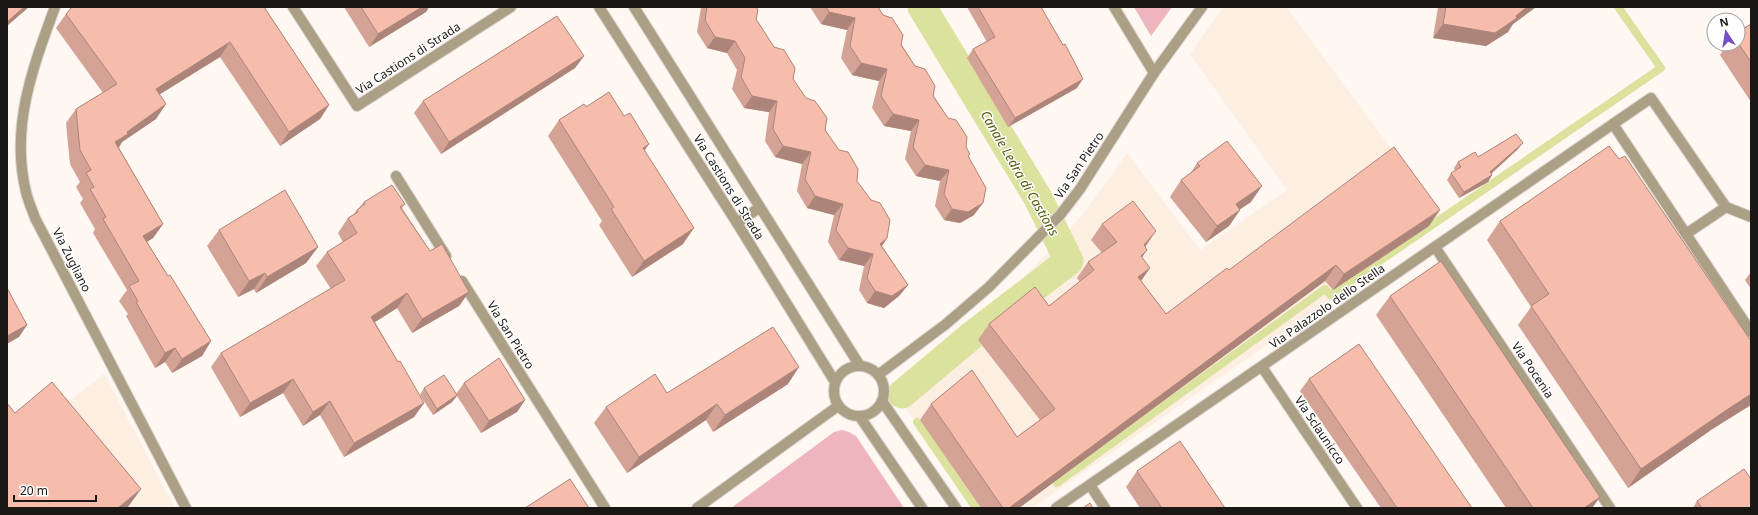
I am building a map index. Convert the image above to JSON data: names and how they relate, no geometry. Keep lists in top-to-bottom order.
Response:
{
  "streets": {
    "street": [
      "Via Castions di Strada",
      "Via San Pietro",
      "Via Zugliano",
      "Via Palazzolo dello Stella",
      "Via Pocenia",
      "Via Sclaunicco"
    ]
  },
  "crossings": [
    ["Via Castions di Strada", "Via San Pietro"],
    ["Via Palazzolo dello Stella", "Via Pocenia"],
    ["Via Palazzolo dello Stella", "Via Sclaunicco"]
  ],
  "water": ["Canale Ledra di Castions"],
  "scale_bar": "20 m",
  "north": "top"
}
